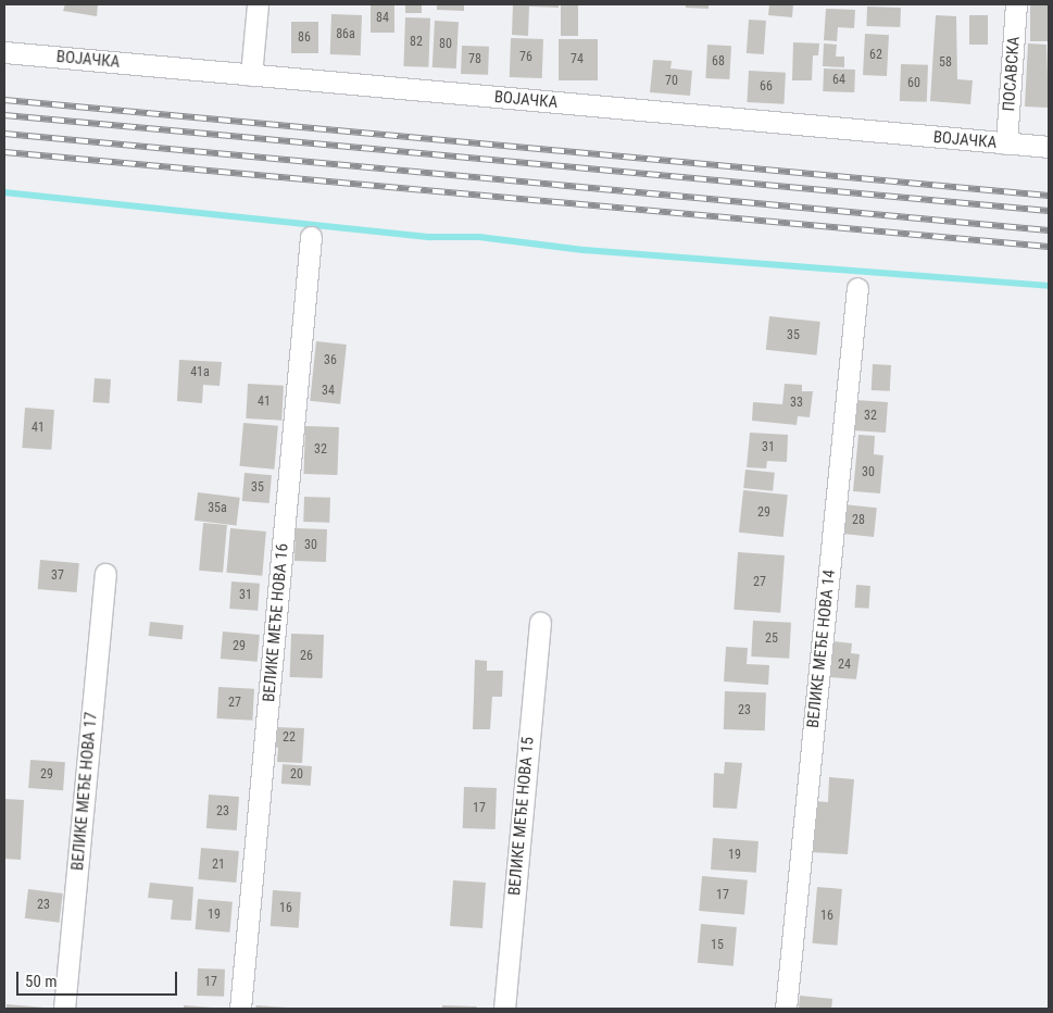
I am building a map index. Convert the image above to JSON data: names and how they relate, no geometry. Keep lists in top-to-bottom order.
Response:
{
  "streets": {
    "street": [
      "ВОЈАЧКА",
      "ПОСАВСКА",
      "ВЕЛИКЕ МЕЂЕ НОВА 16",
      "ВЕЛИКЕ МЕЂЕ НОВА 14",
      "ВЕЛИКЕ МЕЂЕ НОВА 17",
      "ВЕЛИКЕ МЕЂЕ НОВА 15"
    ]
  },
  "crossings": [
    ["ВОЈАЧКА", "ПОСАВСКА"]
  ],
  "house_numbers": [
    "84",
    "86a",
    "86",
    "82",
    "80",
    "62",
    "76",
    "78",
    "74",
    "68",
    "58",
    "64",
    "70",
    "60",
    "66",
    "35",
    "36",
    "41a",
    "34",
    "41",
    "33",
    "32",
    "41",
    "31",
    "32",
    "30",
    "35",
    "35a",
    "29",
    "28",
    "30",
    "37",
    "27",
    "31",
    "25",
    "29",
    "26",
    "24",
    "27",
    "23",
    "22",
    "29",
    "20",
    "17",
    "23",
    "19",
    "21",
    "17",
    "23",
    "16",
    "19",
    "16",
    "15",
    "17"
  ],
  "scale_bar": "50 m"
}
